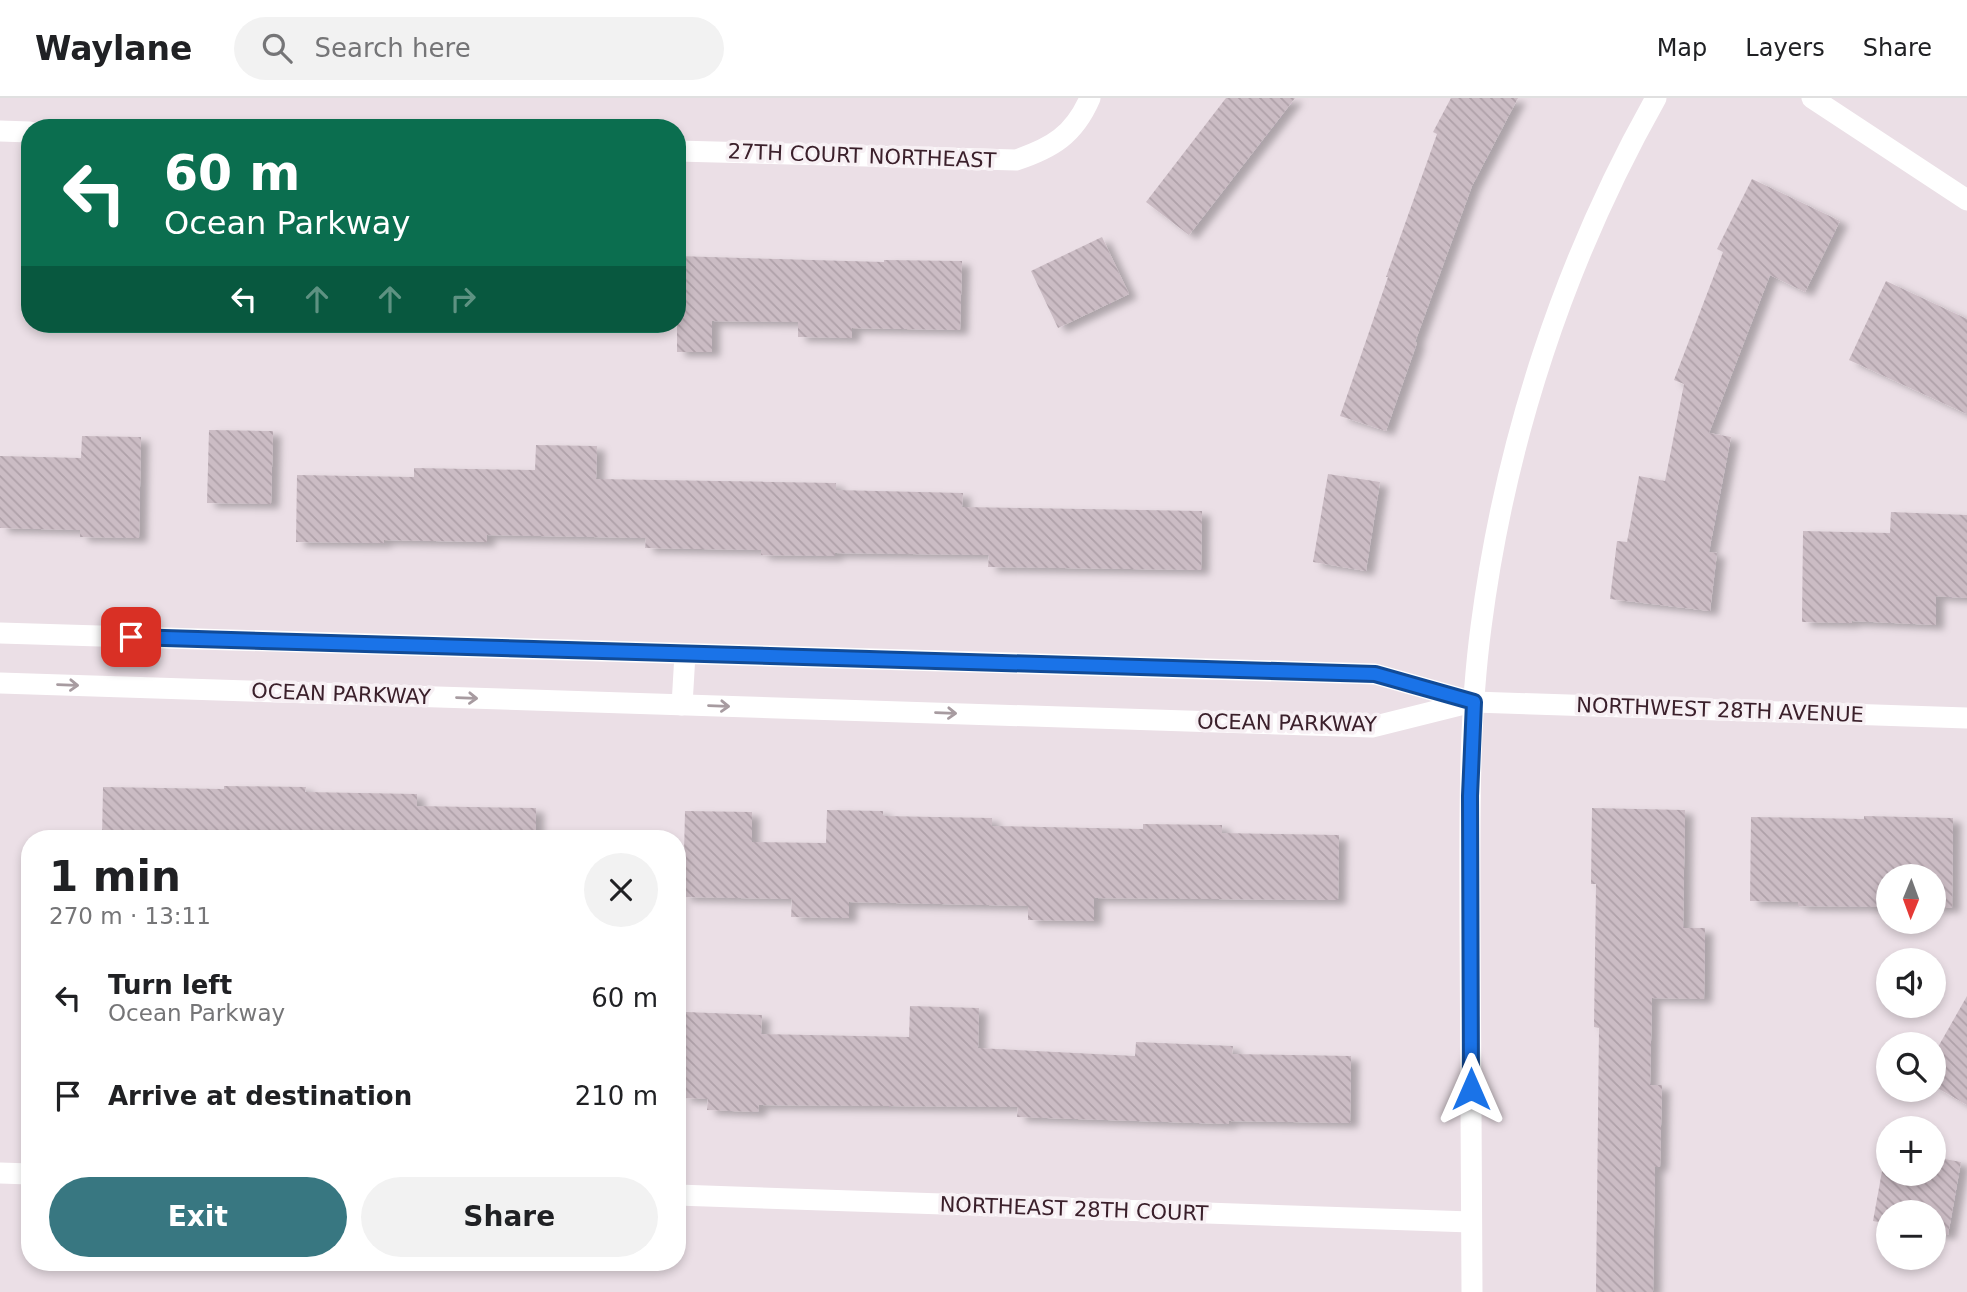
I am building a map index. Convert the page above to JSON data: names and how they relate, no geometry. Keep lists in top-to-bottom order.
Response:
{
  "streets": {
    "street": [
      "27TH COURT NORTHEAST",
      "OCEAN PARKWAY",
      "NORTHWEST 28TH AVENUE",
      "NORTHEAST 28TH COURT"
    ]
  },
  "crossings": [
    ["OCEAN PARKWAY", "NORTHWEST 28TH AVENUE"]
  ],
  "north": "bottom",
  "page": {
    "header": "Waylane",
    "search": "Search here",
    "nav": ["Map", "Layers", "Share"],
    "turn": ["60 m", "Ocean Parkway"],
    "heading": ["1 min", "270 m · 13:11"],
    "map_buttons": ["+", "−"],
    "list": [
      {
        "name": "Turn left",
        "note": "Ocean Parkway",
        "value": "60 m"
      },
      {
        "name": "Arrive at destination",
        "value": "210 m"
      }
    ],
    "buttons": ["Exit", "Share"]
  }
}
